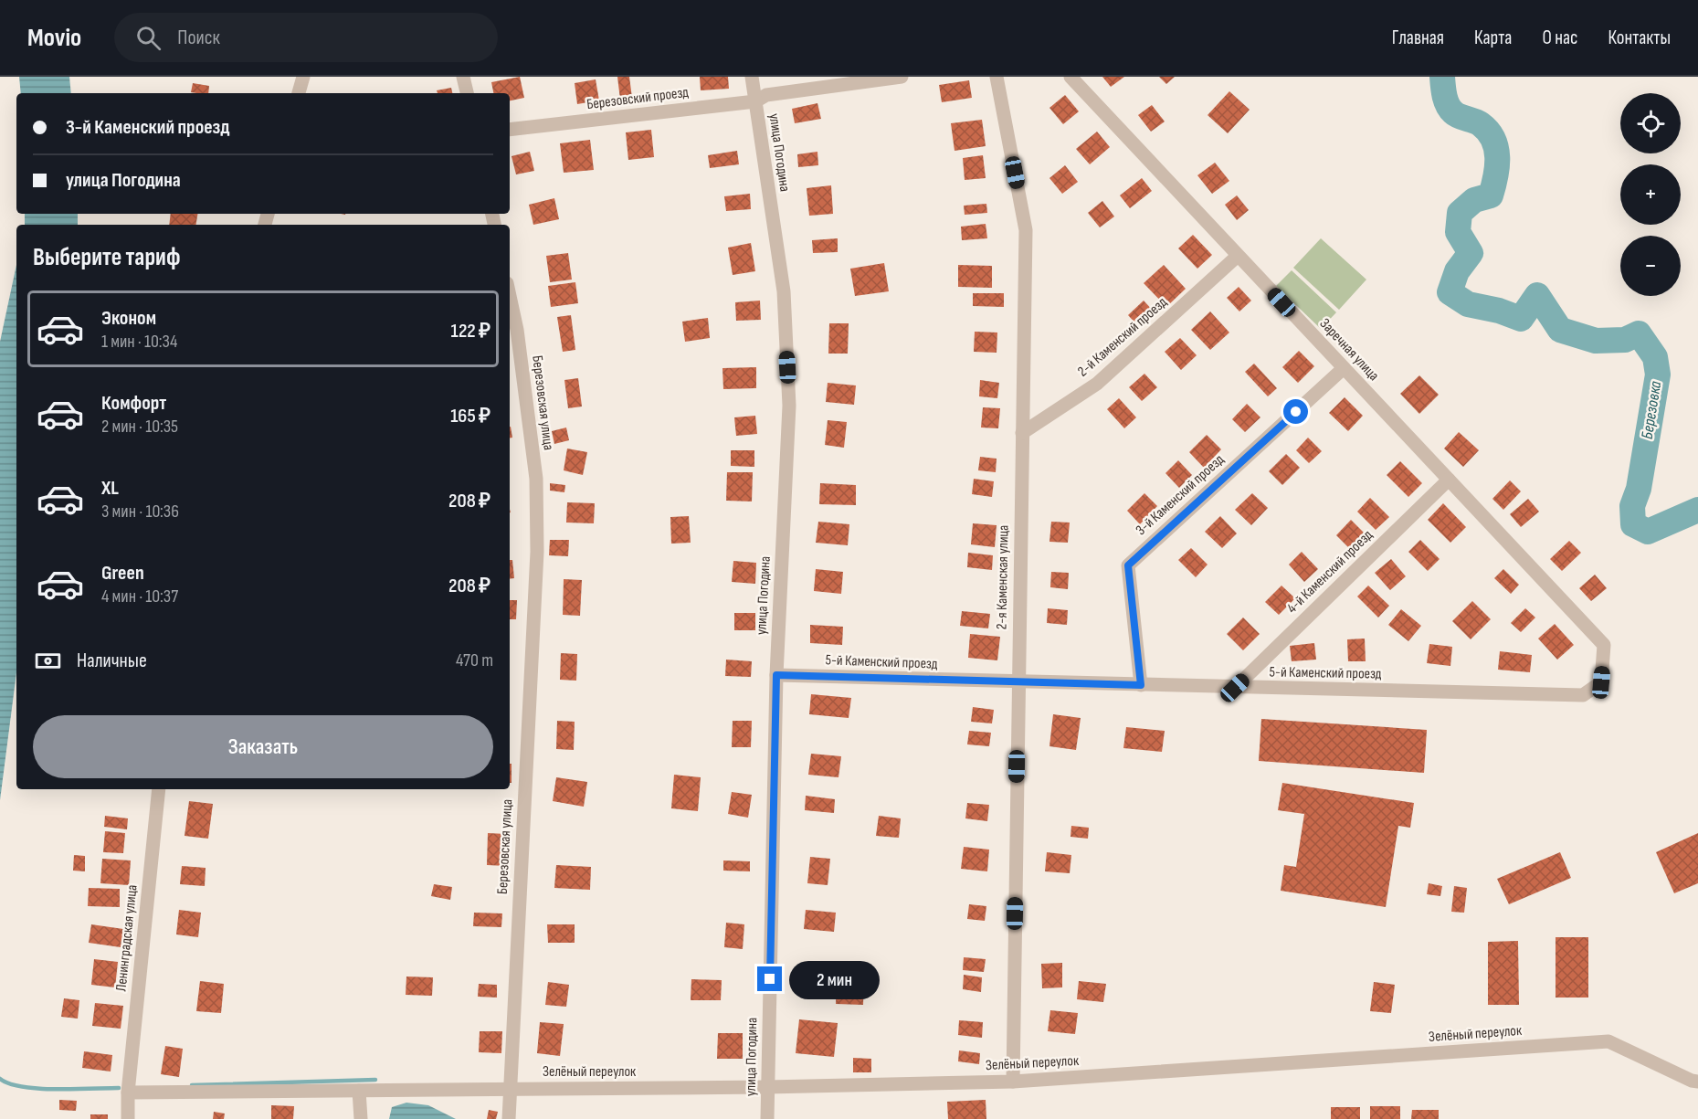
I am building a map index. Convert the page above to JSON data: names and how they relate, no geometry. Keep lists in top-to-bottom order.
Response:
{
  "streets": {
    "street": [
      "Березовский проезд",
      "улица Погодина",
      "2-й Каменский проезд",
      "Заречная улица",
      "Березовская улица",
      "3-й Каменский проезд",
      "4-й Каменский проезд",
      "2-я Каменская улица",
      "5-й Каменский проезд",
      "Ленинградская улица",
      "Зелёный переулок"
    ]
  },
  "crossings": [
    ["Березовский проезд", "улица Погодина"],
    ["улица Погодина", "5-й Каменский проезд"],
    ["улица Погодина", "Зелёный переулок"],
    ["2-й Каменский проезд", "Заречная улица"],
    ["2-й Каменский проезд", "2-я Каменская улица"],
    ["Заречная улица", "3-й Каменский проезд"],
    ["Заречная улица", "4-й Каменский проезд"],
    ["Заречная улица", "5-й Каменский проезд"],
    ["Березовская улица", "Зелёный переулок"],
    ["3-й Каменский проезд", "5-й Каменский проезд"],
    ["4-й Каменский проезд", "5-й Каменский проезд"],
    ["2-я Каменская улица", "5-й Каменский проезд"],
    ["2-я Каменская улица", "Зелёный переулок"],
    ["Ленинградская улица", "Зелёный переулок"]
  ],
  "water": ["Березовка"],
  "page": {
    "header": "Movio",
    "search": "Поиск",
    "nav": [
      "Главная",
      "Карта",
      "О нас",
      "Контакты"
    ],
    "map_buttons": ["+", "−"],
    "banner": ["3-й Каменский проезд", "улица Погодина"],
    "heading": "Выберите тариф",
    "list": [
      {
        "name": "Эконом",
        "note": "1 мин · 10:34",
        "value": "122 ₽"
      },
      {
        "name": "Комфорт",
        "note": "2 мин · 10:35",
        "value": "165 ₽"
      },
      {
        "name": "XL",
        "note": "3 мин · 10:36",
        "value": "208 ₽"
      },
      {
        "name": "Green",
        "note": "4 мин · 10:37",
        "value": "208 ₽"
      }
    ],
    "pay": ["Наличные", "470 m"],
    "buttons": "Заказать",
    "bubble": "2 мин"
  }
}
